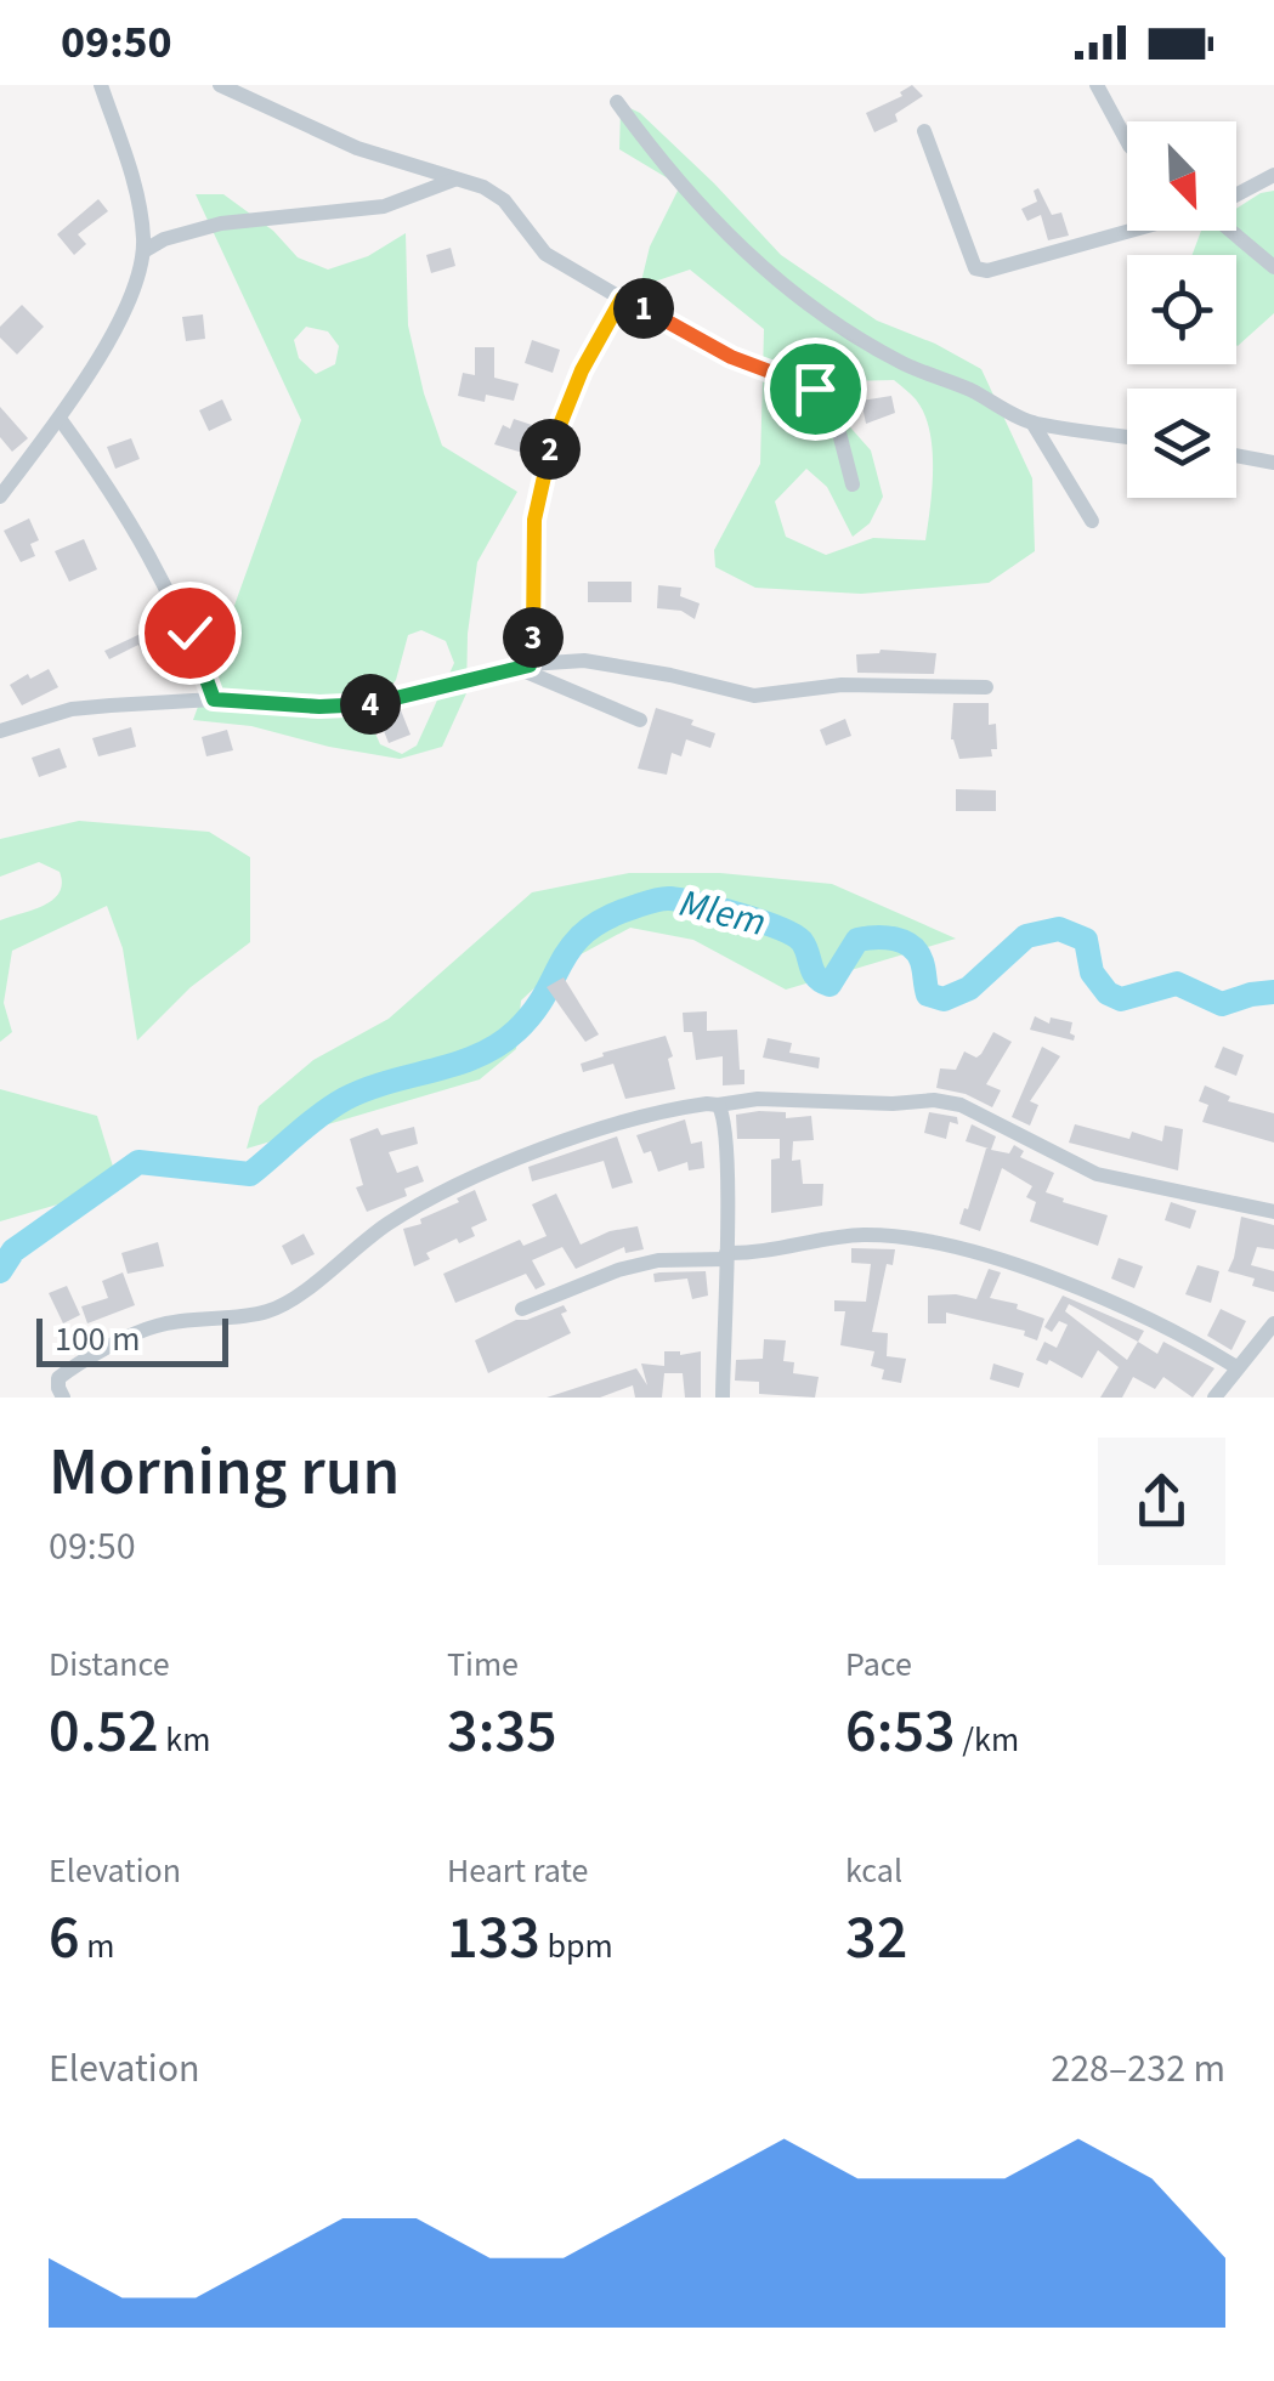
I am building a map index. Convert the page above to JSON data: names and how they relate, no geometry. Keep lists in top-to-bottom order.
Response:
{
  "water": ["Mlem"],
  "scale_bar": "100 m",
  "north": "bottom right",
  "page": {
    "status": "09:50",
    "pins": [
      "1",
      "2",
      "3",
      "4"
    ],
    "scale": "100 m",
    "heading": ["Morning run", "09:50"],
    "stats": [
      ["Distance", "0.52 km"],
      ["Time", "3:35"],
      ["Pace", "6:53 /km"],
      ["Elevation", "6 m"],
      ["Heart rate", "133 bpm"],
      ["kcal", "32"]
    ],
    "chart": ["Elevation", "228–232 m"]
  }
}
